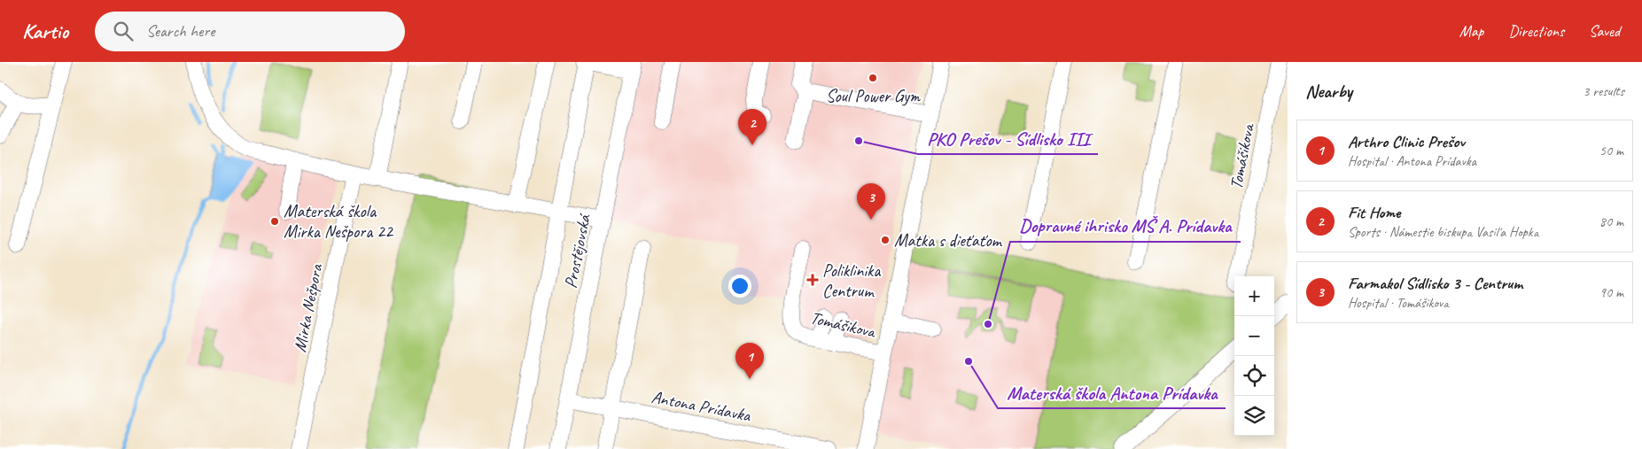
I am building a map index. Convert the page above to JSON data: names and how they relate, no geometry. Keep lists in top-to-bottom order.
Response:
{
  "streets": {
    "street": [
      "Tomášikova",
      "Prostějovská",
      "Mirka Nešpora",
      "Antona Prídavka"
    ]
  },
  "crossings": [
    ["Prostějovská", "Antona Prídavka"]
  ],
  "places": {
    "other": [
      "Soul Power Gym",
      "PKO Prešov - Sídlisko III",
      "Materská škola Mirka Nešpora 22",
      "Matka s dieťaťom",
      "Dopravné ihrisko MŠ A. Prídavka",
      "Materská škola Antona Prídavka"
    ],
    "health": ["Poliklinika Centrum"]
  },
  "page": {
    "header": "Kartio",
    "search": "Search here",
    "nav": ["Map", "Directions", "Saved"],
    "heading": ["Nearby", "3 results"],
    "pins": ["2", "3", "1"],
    "list": [
      {
        "mark": "1",
        "name": "Arthro Clinic Prešov",
        "note": "Hospital · Antona Prídavka",
        "value": "50 m"
      },
      {
        "mark": "2",
        "name": "Fit Home",
        "note": "Sports · Námestie biskupa Vasiľa Hopka",
        "value": "80 m"
      },
      {
        "mark": "3",
        "name": "Farmakol Sídlisko 3 - Centrum",
        "note": "Hospital · Tomášikova",
        "value": "90 m"
      }
    ],
    "map_buttons": ["+", "−"]
  }
}
